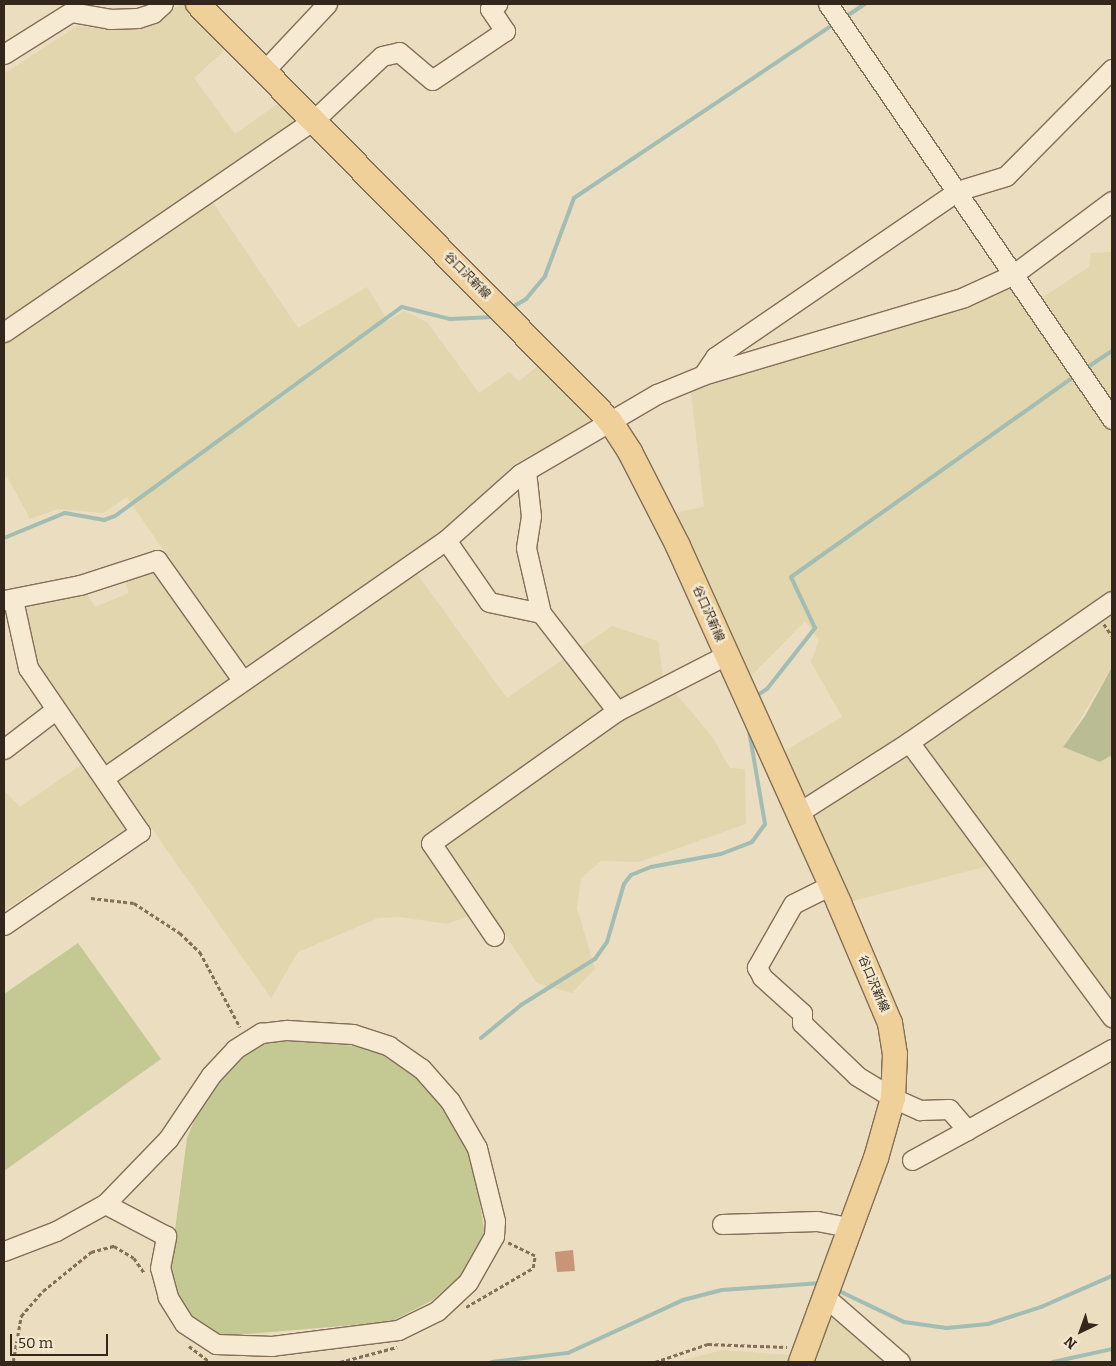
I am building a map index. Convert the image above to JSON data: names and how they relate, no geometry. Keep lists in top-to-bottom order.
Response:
{
  "streets": {
    "main road": ["谷口沢新線"]
  },
  "scale_bar": "50 m",
  "north": "bottom left"
}
